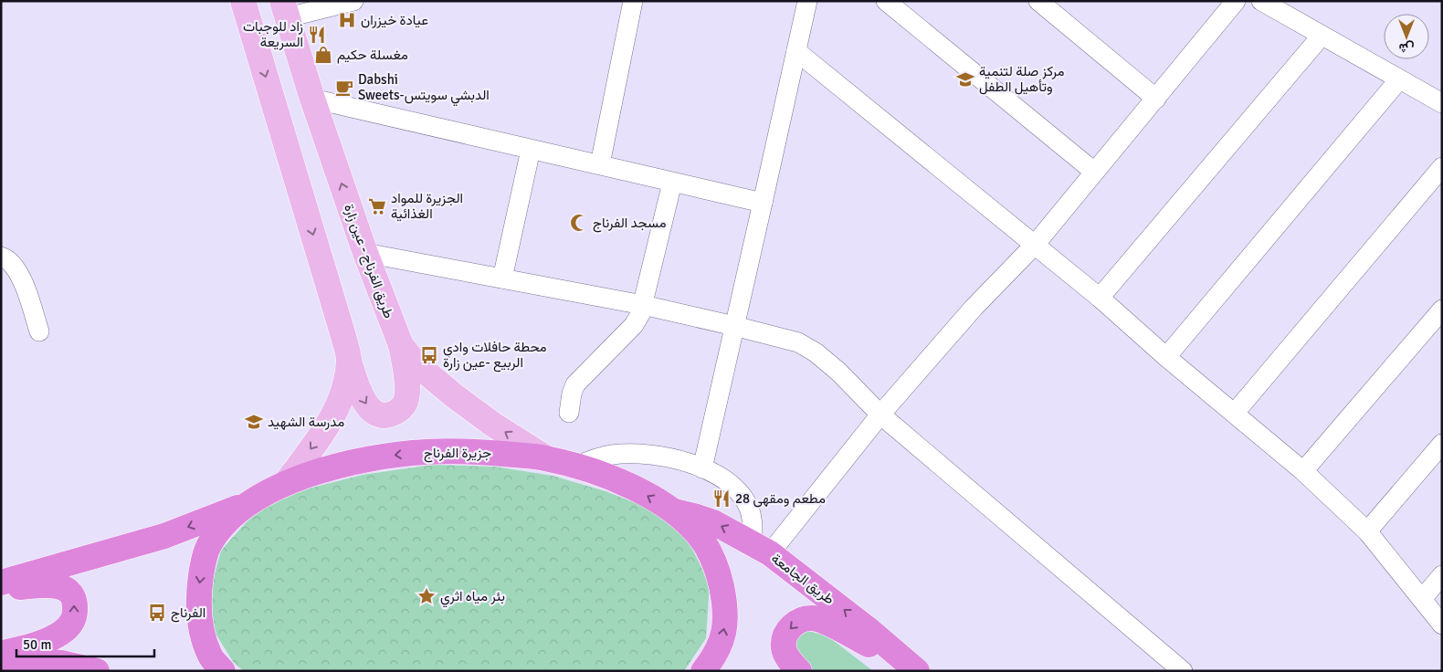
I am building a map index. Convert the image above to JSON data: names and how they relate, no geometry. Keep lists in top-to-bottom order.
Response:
{
  "streets": {
    "highway": ["جزيرة الفرناج", "طريق الجامعة"],
    "main road": ["طريق الفرناج - عين زارة"]
  },
  "crossings": [
    ["طريق الفرناج - عين زارة", "جزيرة الفرناج"],
    ["جزيرة الفرناج", "طريق الجامعة"]
  ],
  "one_way": ["طريق الجامعة"],
  "places": {
    "hospital": ["عيادة خيزران"],
    "restaurant": ["زاد للوجبات السريعة", "مطعم ومقهى 28"],
    "shop": ["مغسلة حكيم"],
    "school or university": ["مركز صلة لتنمية وتأهيل الطفل", "مدرسة الشهيد"],
    "cafe": ["Dabshi Sweets-الدبشي سويتس"],
    "supermarket": ["الجزيرة للمواد الغذائية"],
    "mosque": ["مسجد الفرناج"],
    "bus stop": ["محطة حافلات وادي الربيع -عين زارة", "الفرناج"],
    "place": ["بئر مياه اثري"]
  },
  "scale_bar": "50 m",
  "north": "bottom"
}
